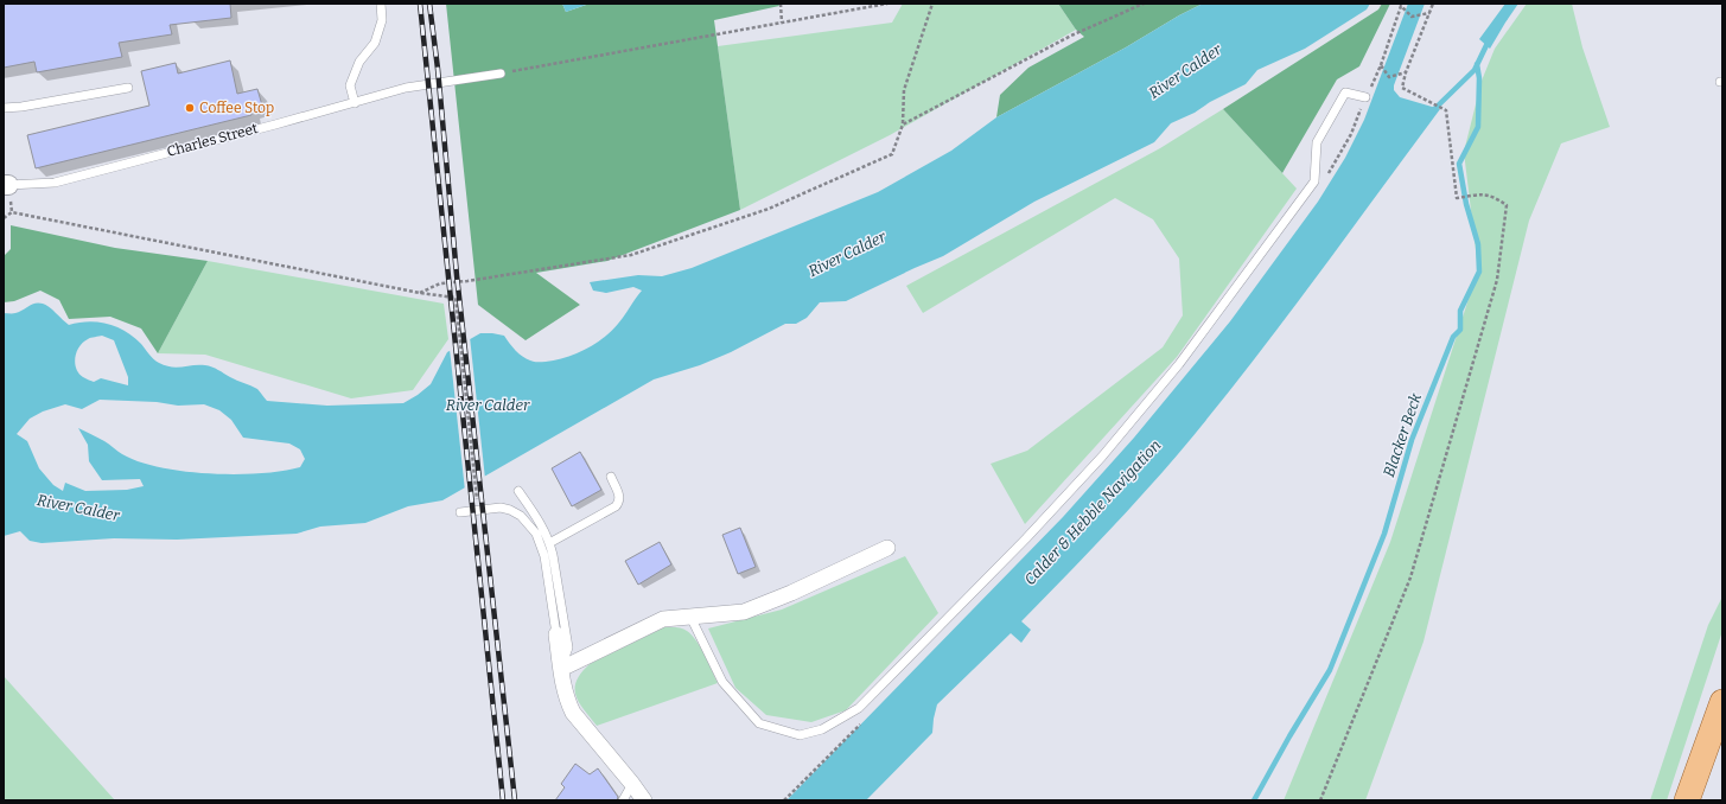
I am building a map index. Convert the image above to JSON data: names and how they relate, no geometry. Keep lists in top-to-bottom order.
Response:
{
  "streets": {
    "lane": ["Charles Street"]
  },
  "water": ["River Calder", "Blacker Beck", "Calder & Hebble Navigation"],
  "places": ["Coffee Stop"]
}
